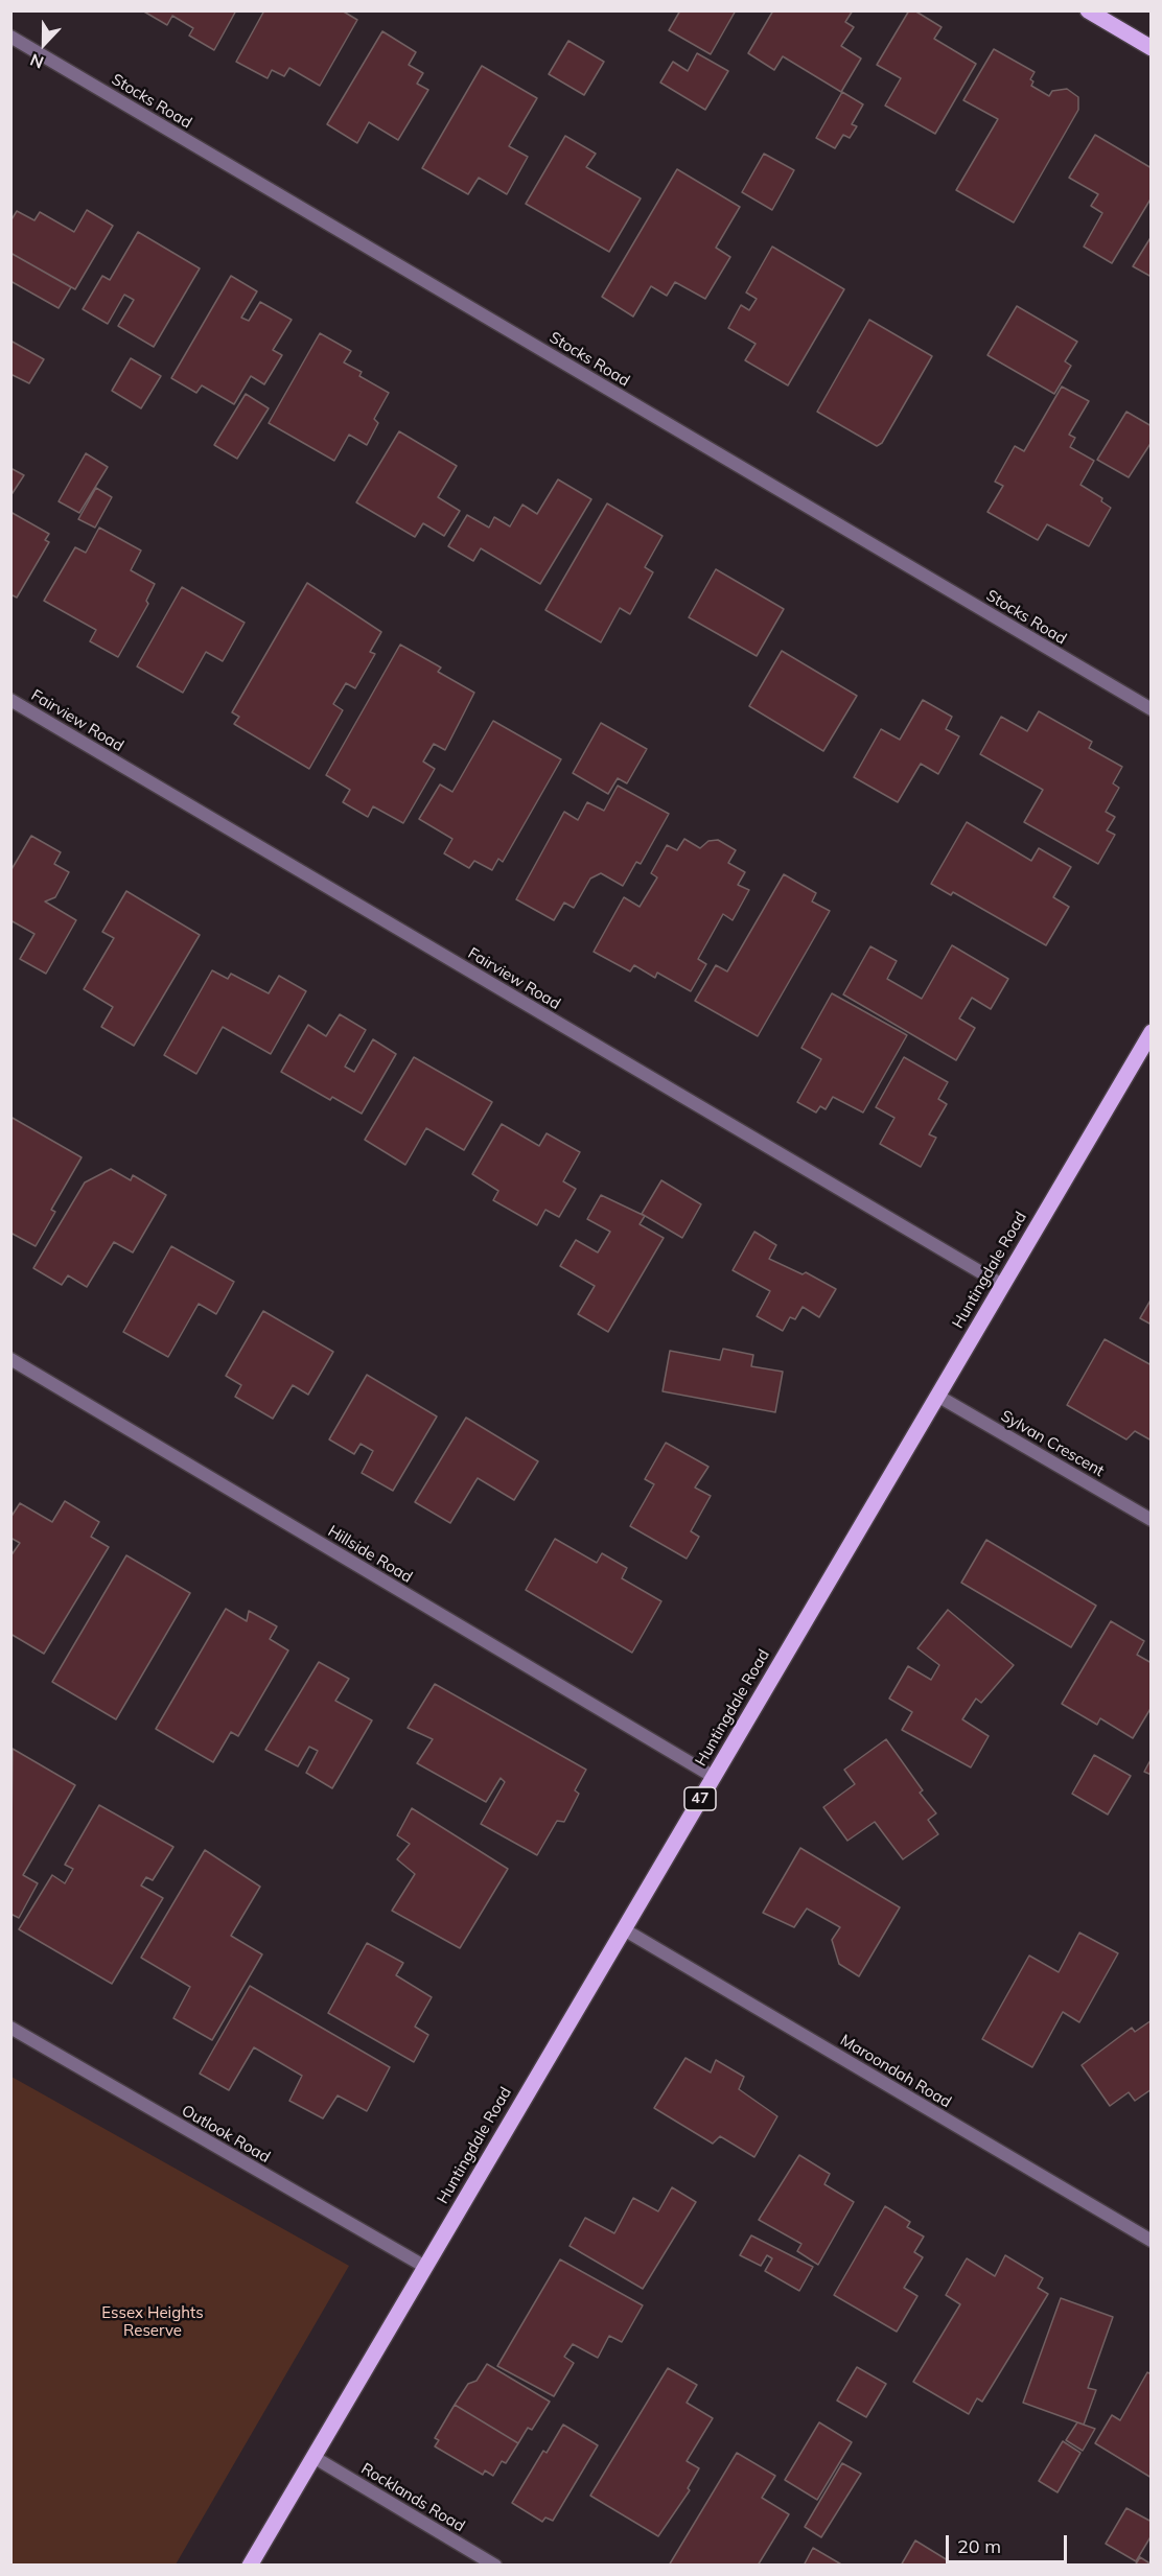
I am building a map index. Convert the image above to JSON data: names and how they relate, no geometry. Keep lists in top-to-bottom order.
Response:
{
  "streets": {
    "main road": ["Huntingdale Road", "47"],
    "street": [
      "Stocks Road",
      "Fairview Road",
      "Sylvan Crescent",
      "Hillside Road",
      "Maroondah Road",
      "Outlook Road",
      "Rocklands Road"
    ]
  },
  "crossings": [
    ["Fairview Road", "Huntingdale Road"],
    ["Huntingdale Road", "Sylvan Crescent"],
    ["Huntingdale Road", "Hillside Road"],
    ["Huntingdale Road", "Maroondah Road"],
    ["Huntingdale Road", "Outlook Road"],
    ["Huntingdale Road", "Rocklands Road"]
  ],
  "parks": ["Essex Heights Reserve"],
  "scale_bar": "20 m",
  "north": "bottom"
}
